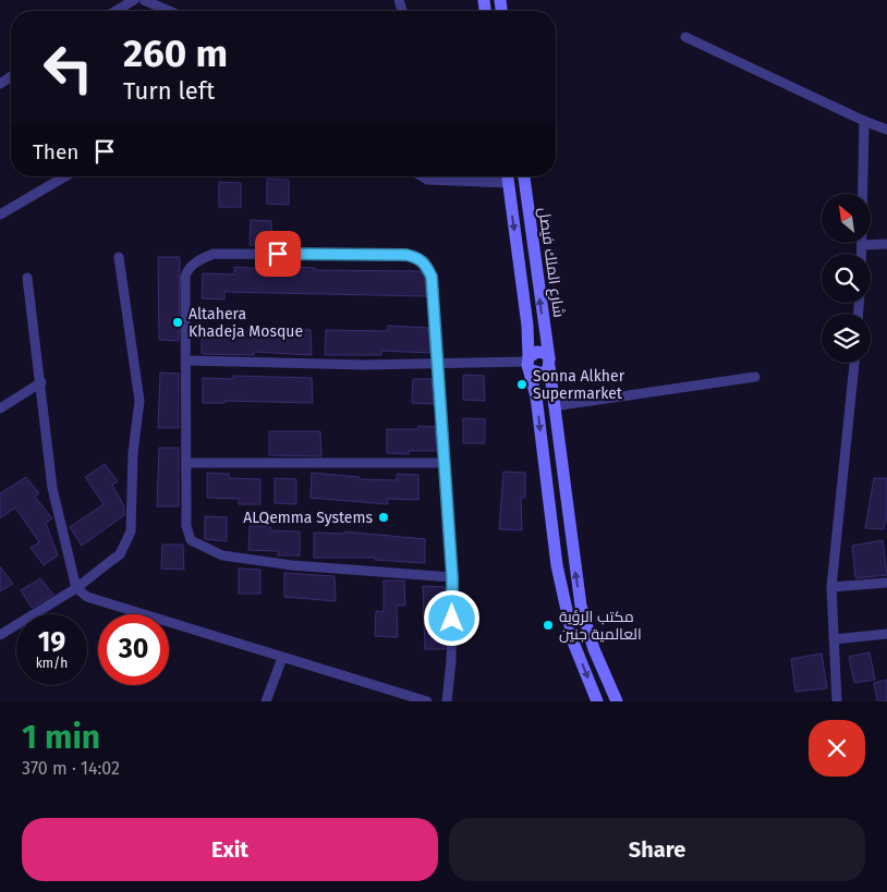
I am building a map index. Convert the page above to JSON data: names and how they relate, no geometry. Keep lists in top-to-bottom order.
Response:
{
  "streets": {
    "main road": ["شارع الملك فيصل"]
  },
  "places": [
    "Altahera Khadeja Mosque",
    "Sonna Alkher Supermarket",
    "ALQemma Systems",
    "مكتب الرؤية العالمية جنين"
  ],
  "north": "top left",
  "page": {
    "turn": ["260 m", "Turn left"],
    "then": "Then",
    "speed": "19 km/h",
    "limit": "30",
    "heading": ["1 min", "370 m · 14:02"],
    "buttons": ["Exit", "Share"]
  }
}
